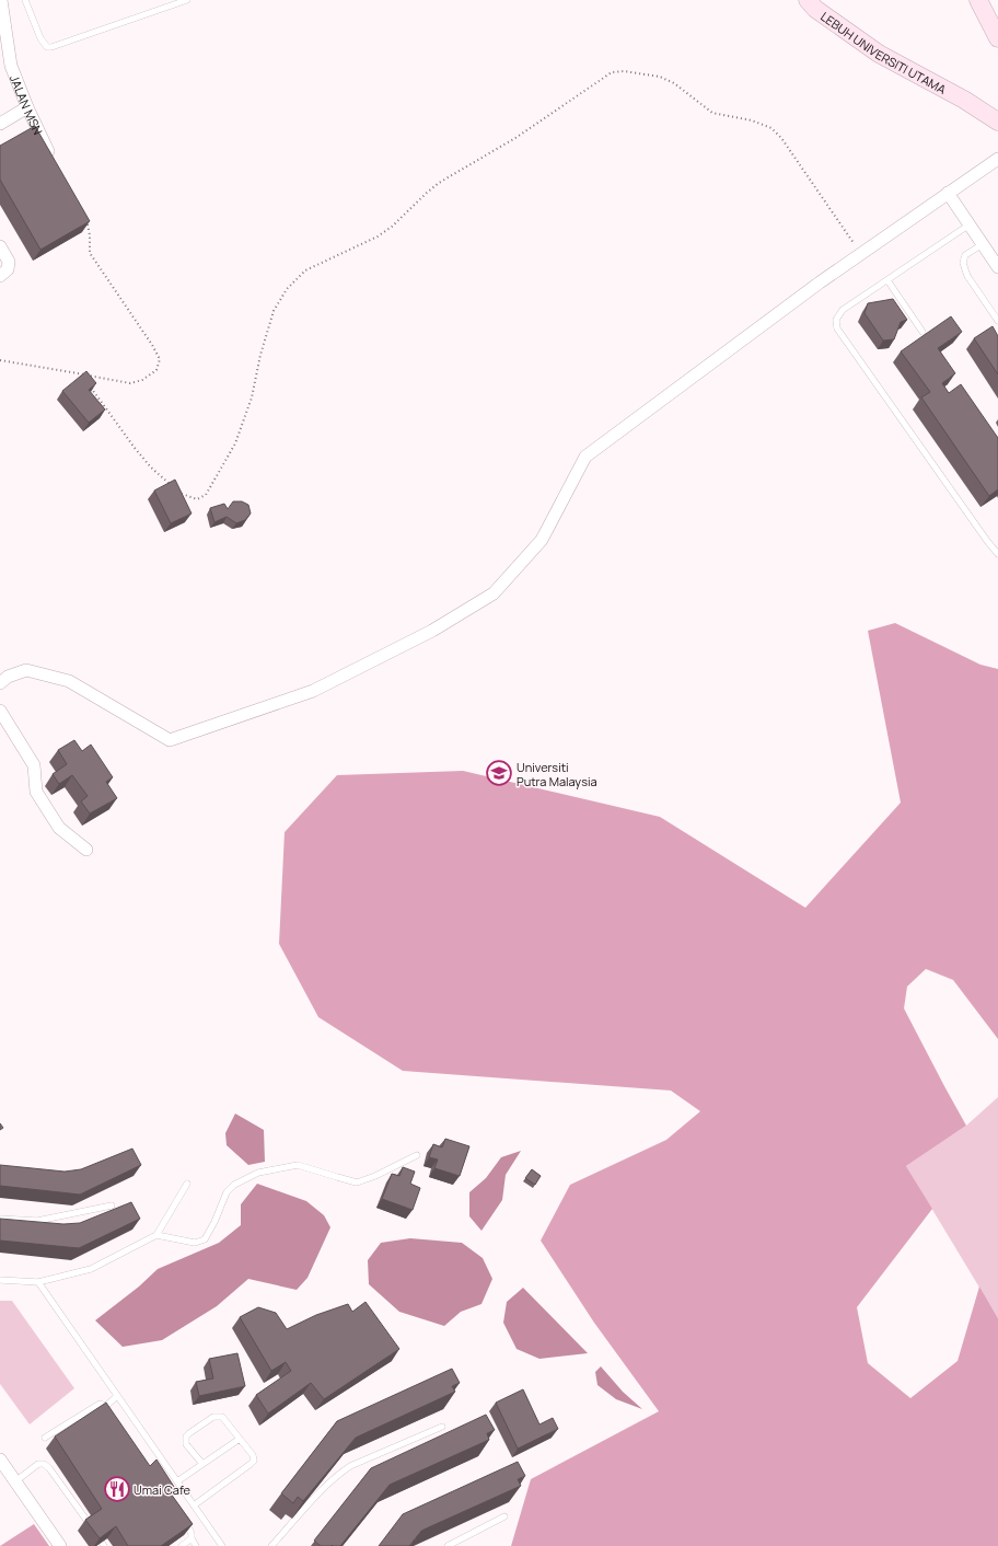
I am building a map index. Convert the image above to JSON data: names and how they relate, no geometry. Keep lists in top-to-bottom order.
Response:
{
  "streets": {
    "street": ["LEBUH UNIVERSITI UTAMA", "JALAN MSN"]
  },
  "places": {
    "school or university": ["Universiti Putra Malaysia"],
    "restaurant": ["Umai Cafe"]
  }
}
